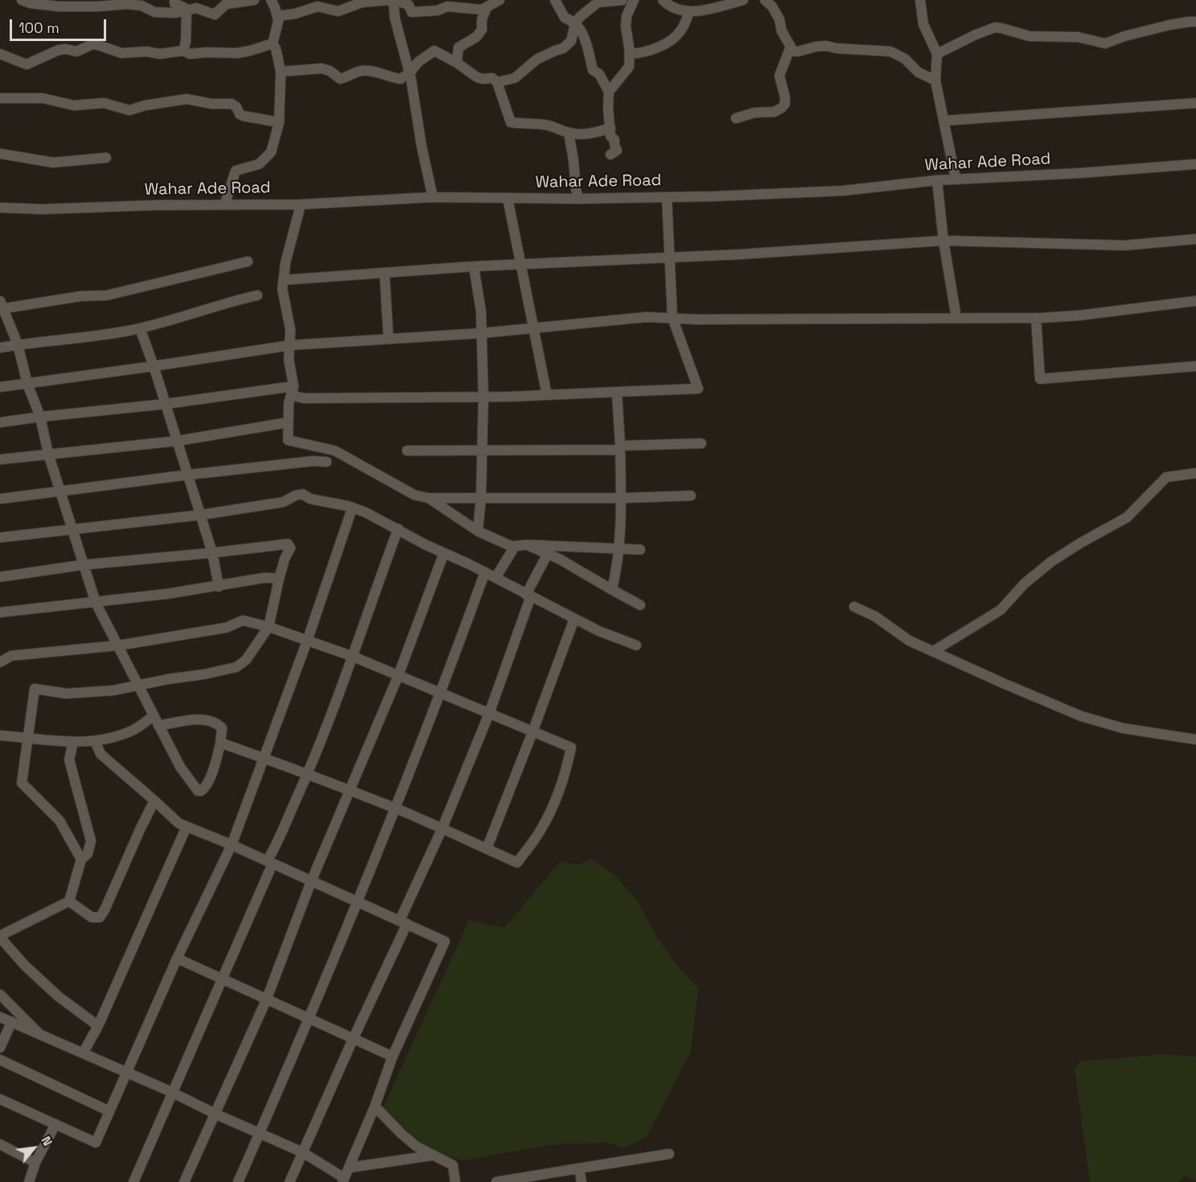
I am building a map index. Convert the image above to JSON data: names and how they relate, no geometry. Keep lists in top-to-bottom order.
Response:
{
  "streets": {
    "street": ["Wahar Ade Road"]
  },
  "scale_bar": "100 m",
  "north": "top right"
}
